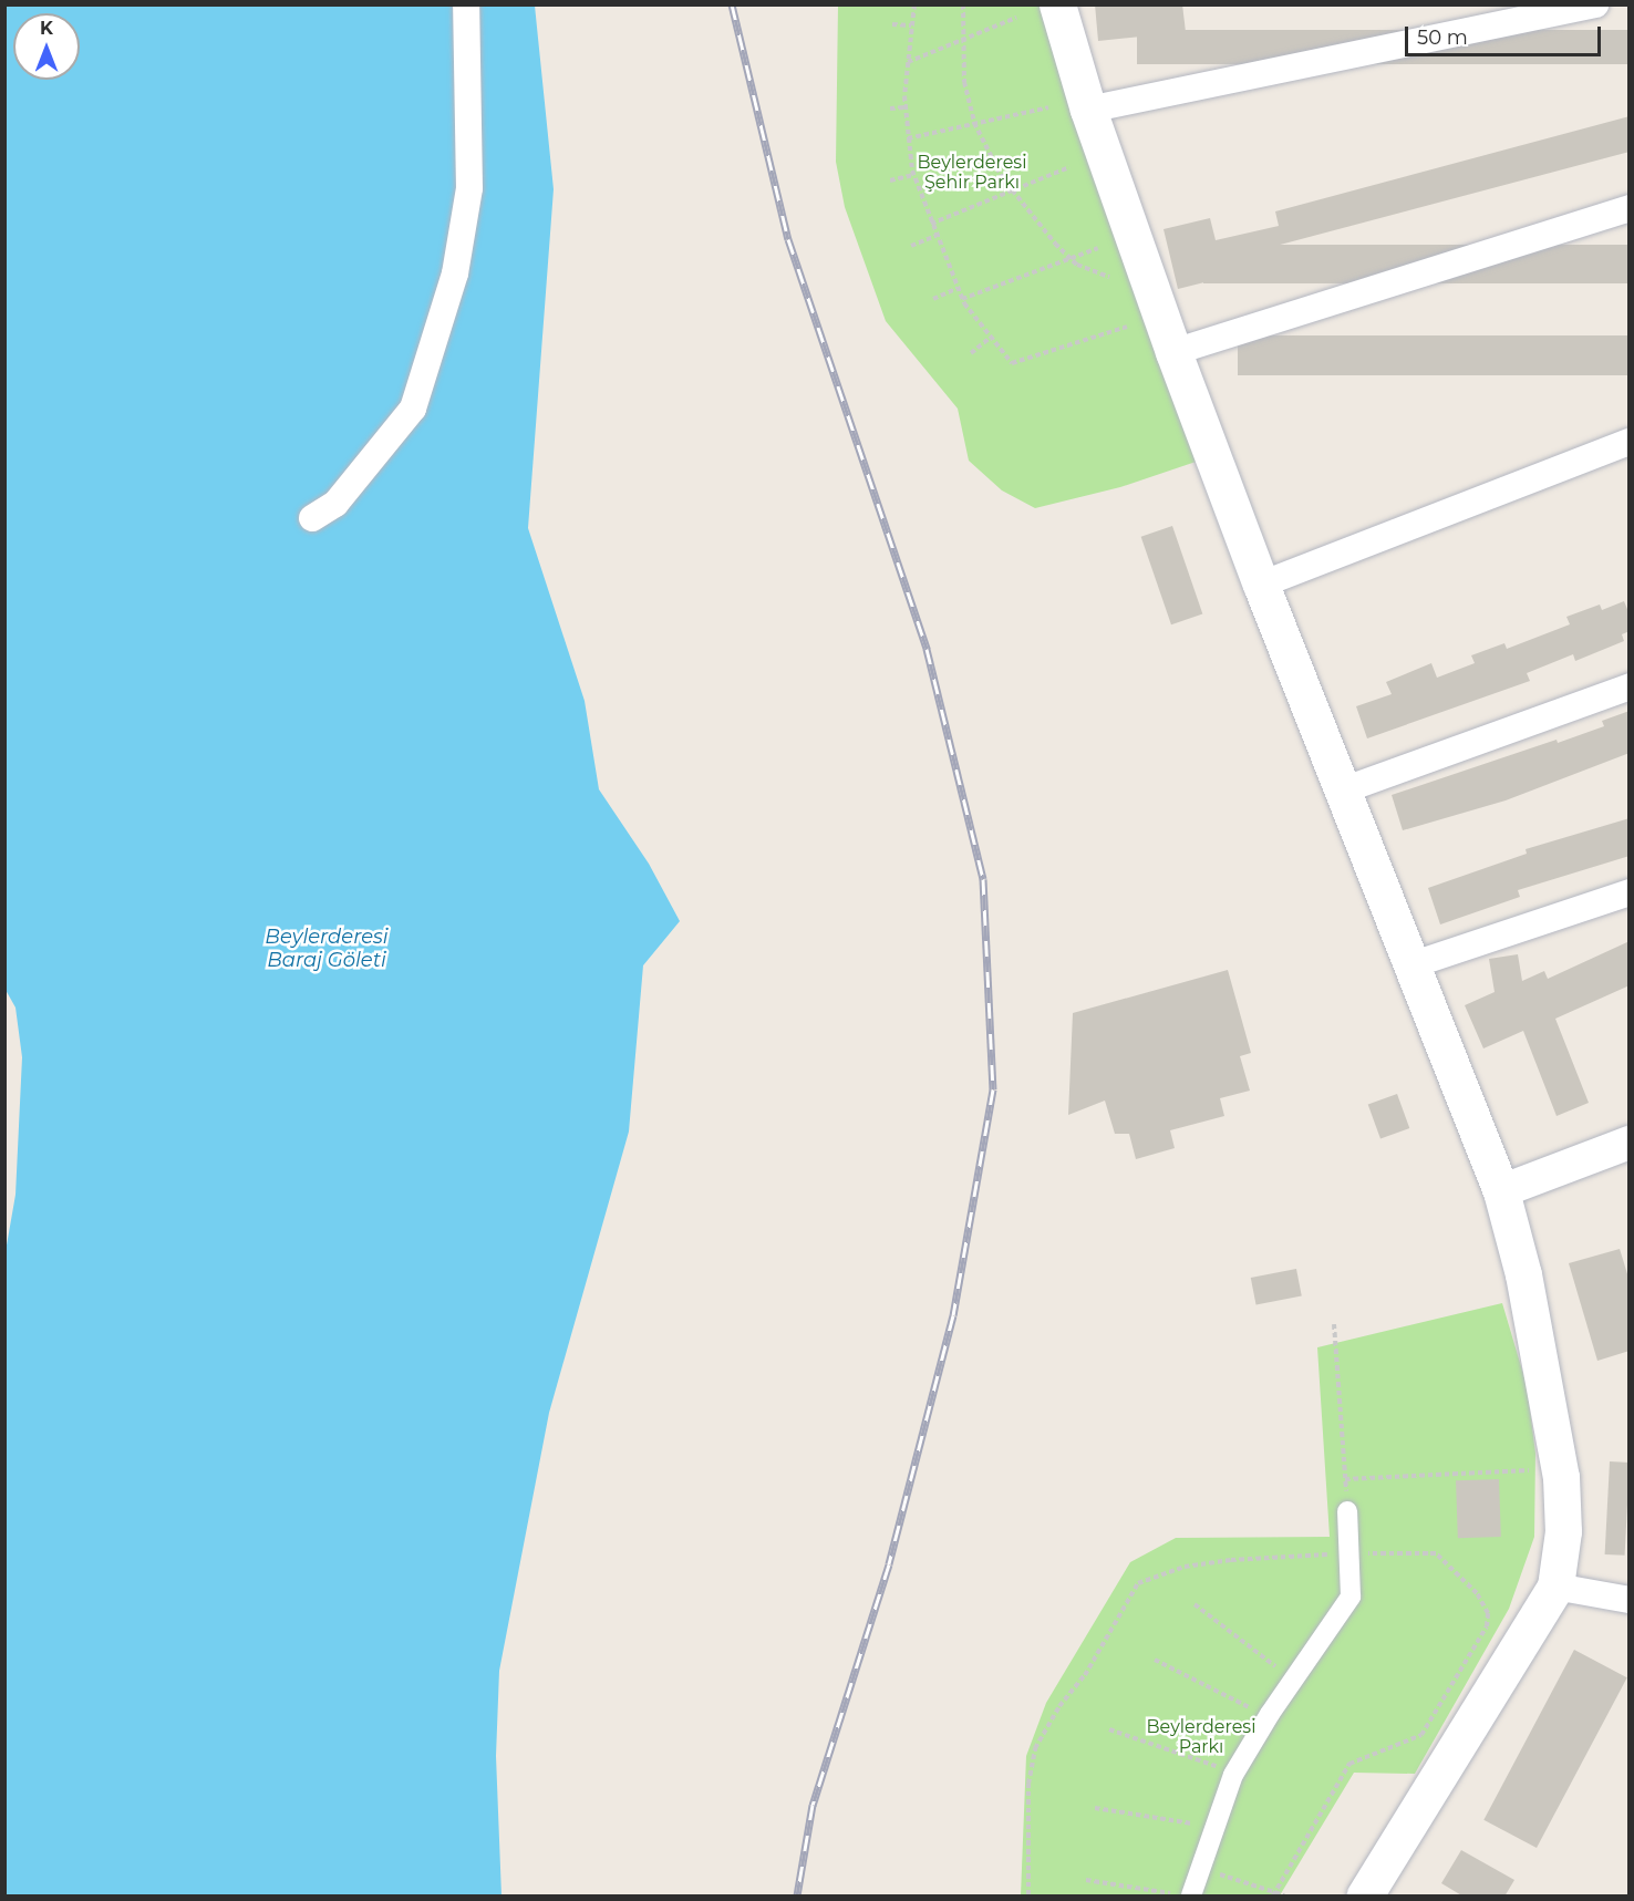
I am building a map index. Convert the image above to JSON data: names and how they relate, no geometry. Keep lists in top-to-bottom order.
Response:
{
  "water": ["Beylerderesi Baraj Göleti"],
  "parks": ["Beylerderesi Şehir Parkı", "Beylerderesi Parkı"],
  "scale_bar": "50 m",
  "north": "top"
}
